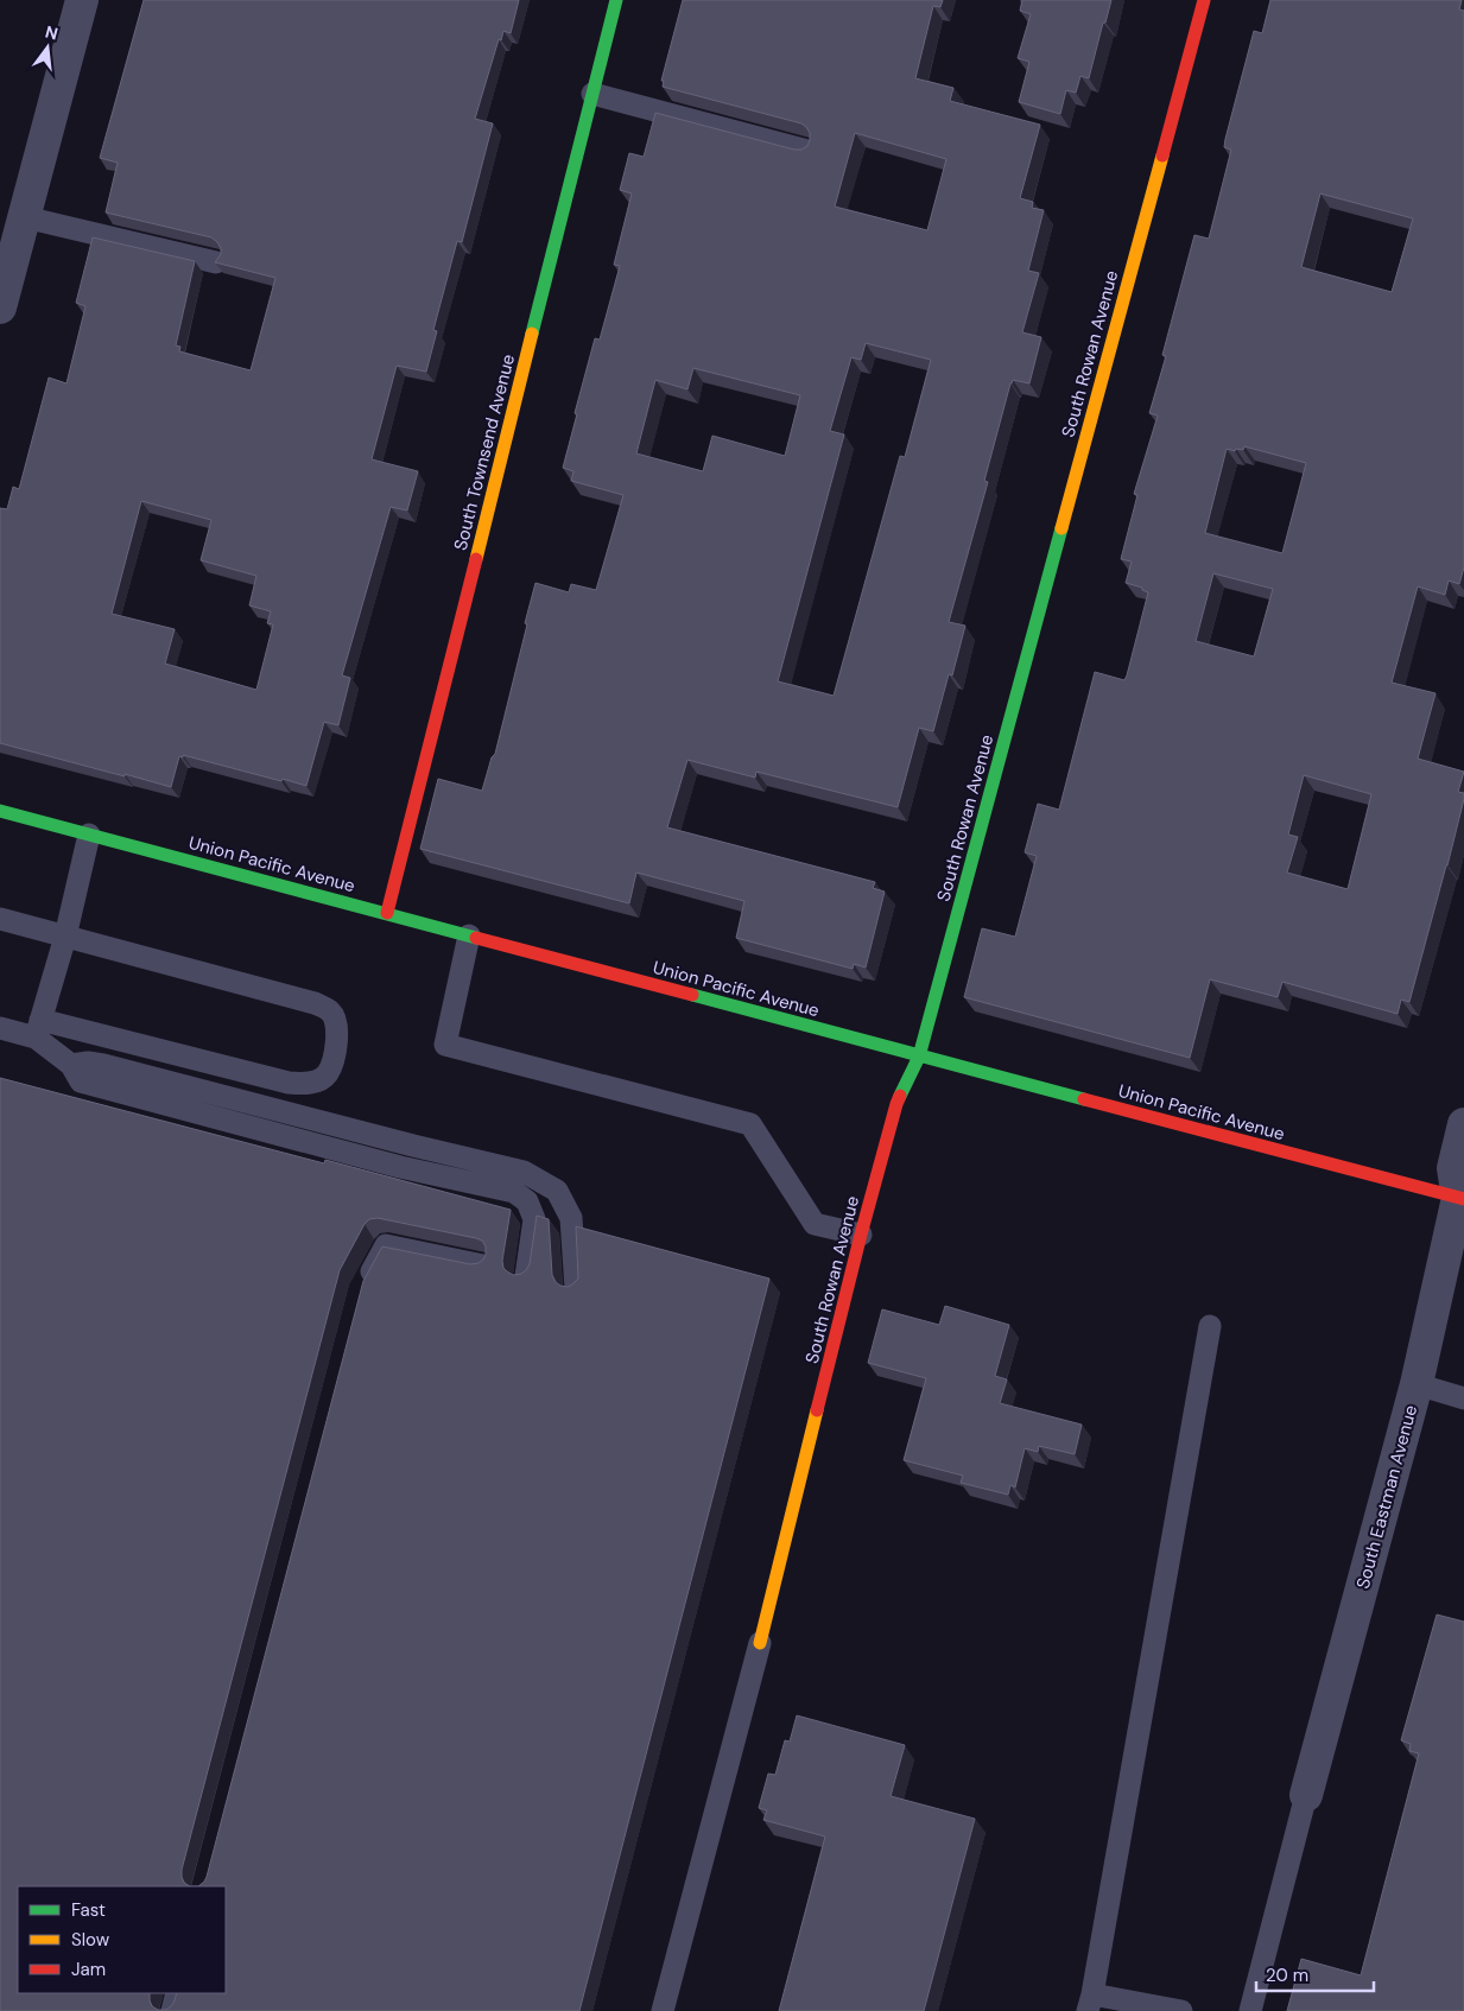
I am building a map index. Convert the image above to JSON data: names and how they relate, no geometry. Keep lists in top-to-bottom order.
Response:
{
  "streets": {
    "street": [
      "South Rowan Avenue",
      "South Townsend Avenue",
      "Union Pacific Avenue",
      "South Eastman Avenue"
    ]
  },
  "crossings": [
    ["South Rowan Avenue", "Union Pacific Avenue"],
    ["South Townsend Avenue", "Union Pacific Avenue"],
    ["Union Pacific Avenue", "South Eastman Avenue"]
  ],
  "legend": ["Fast", "Slow", "Jam"],
  "scale_bar": "20 m",
  "north": "top"
}
